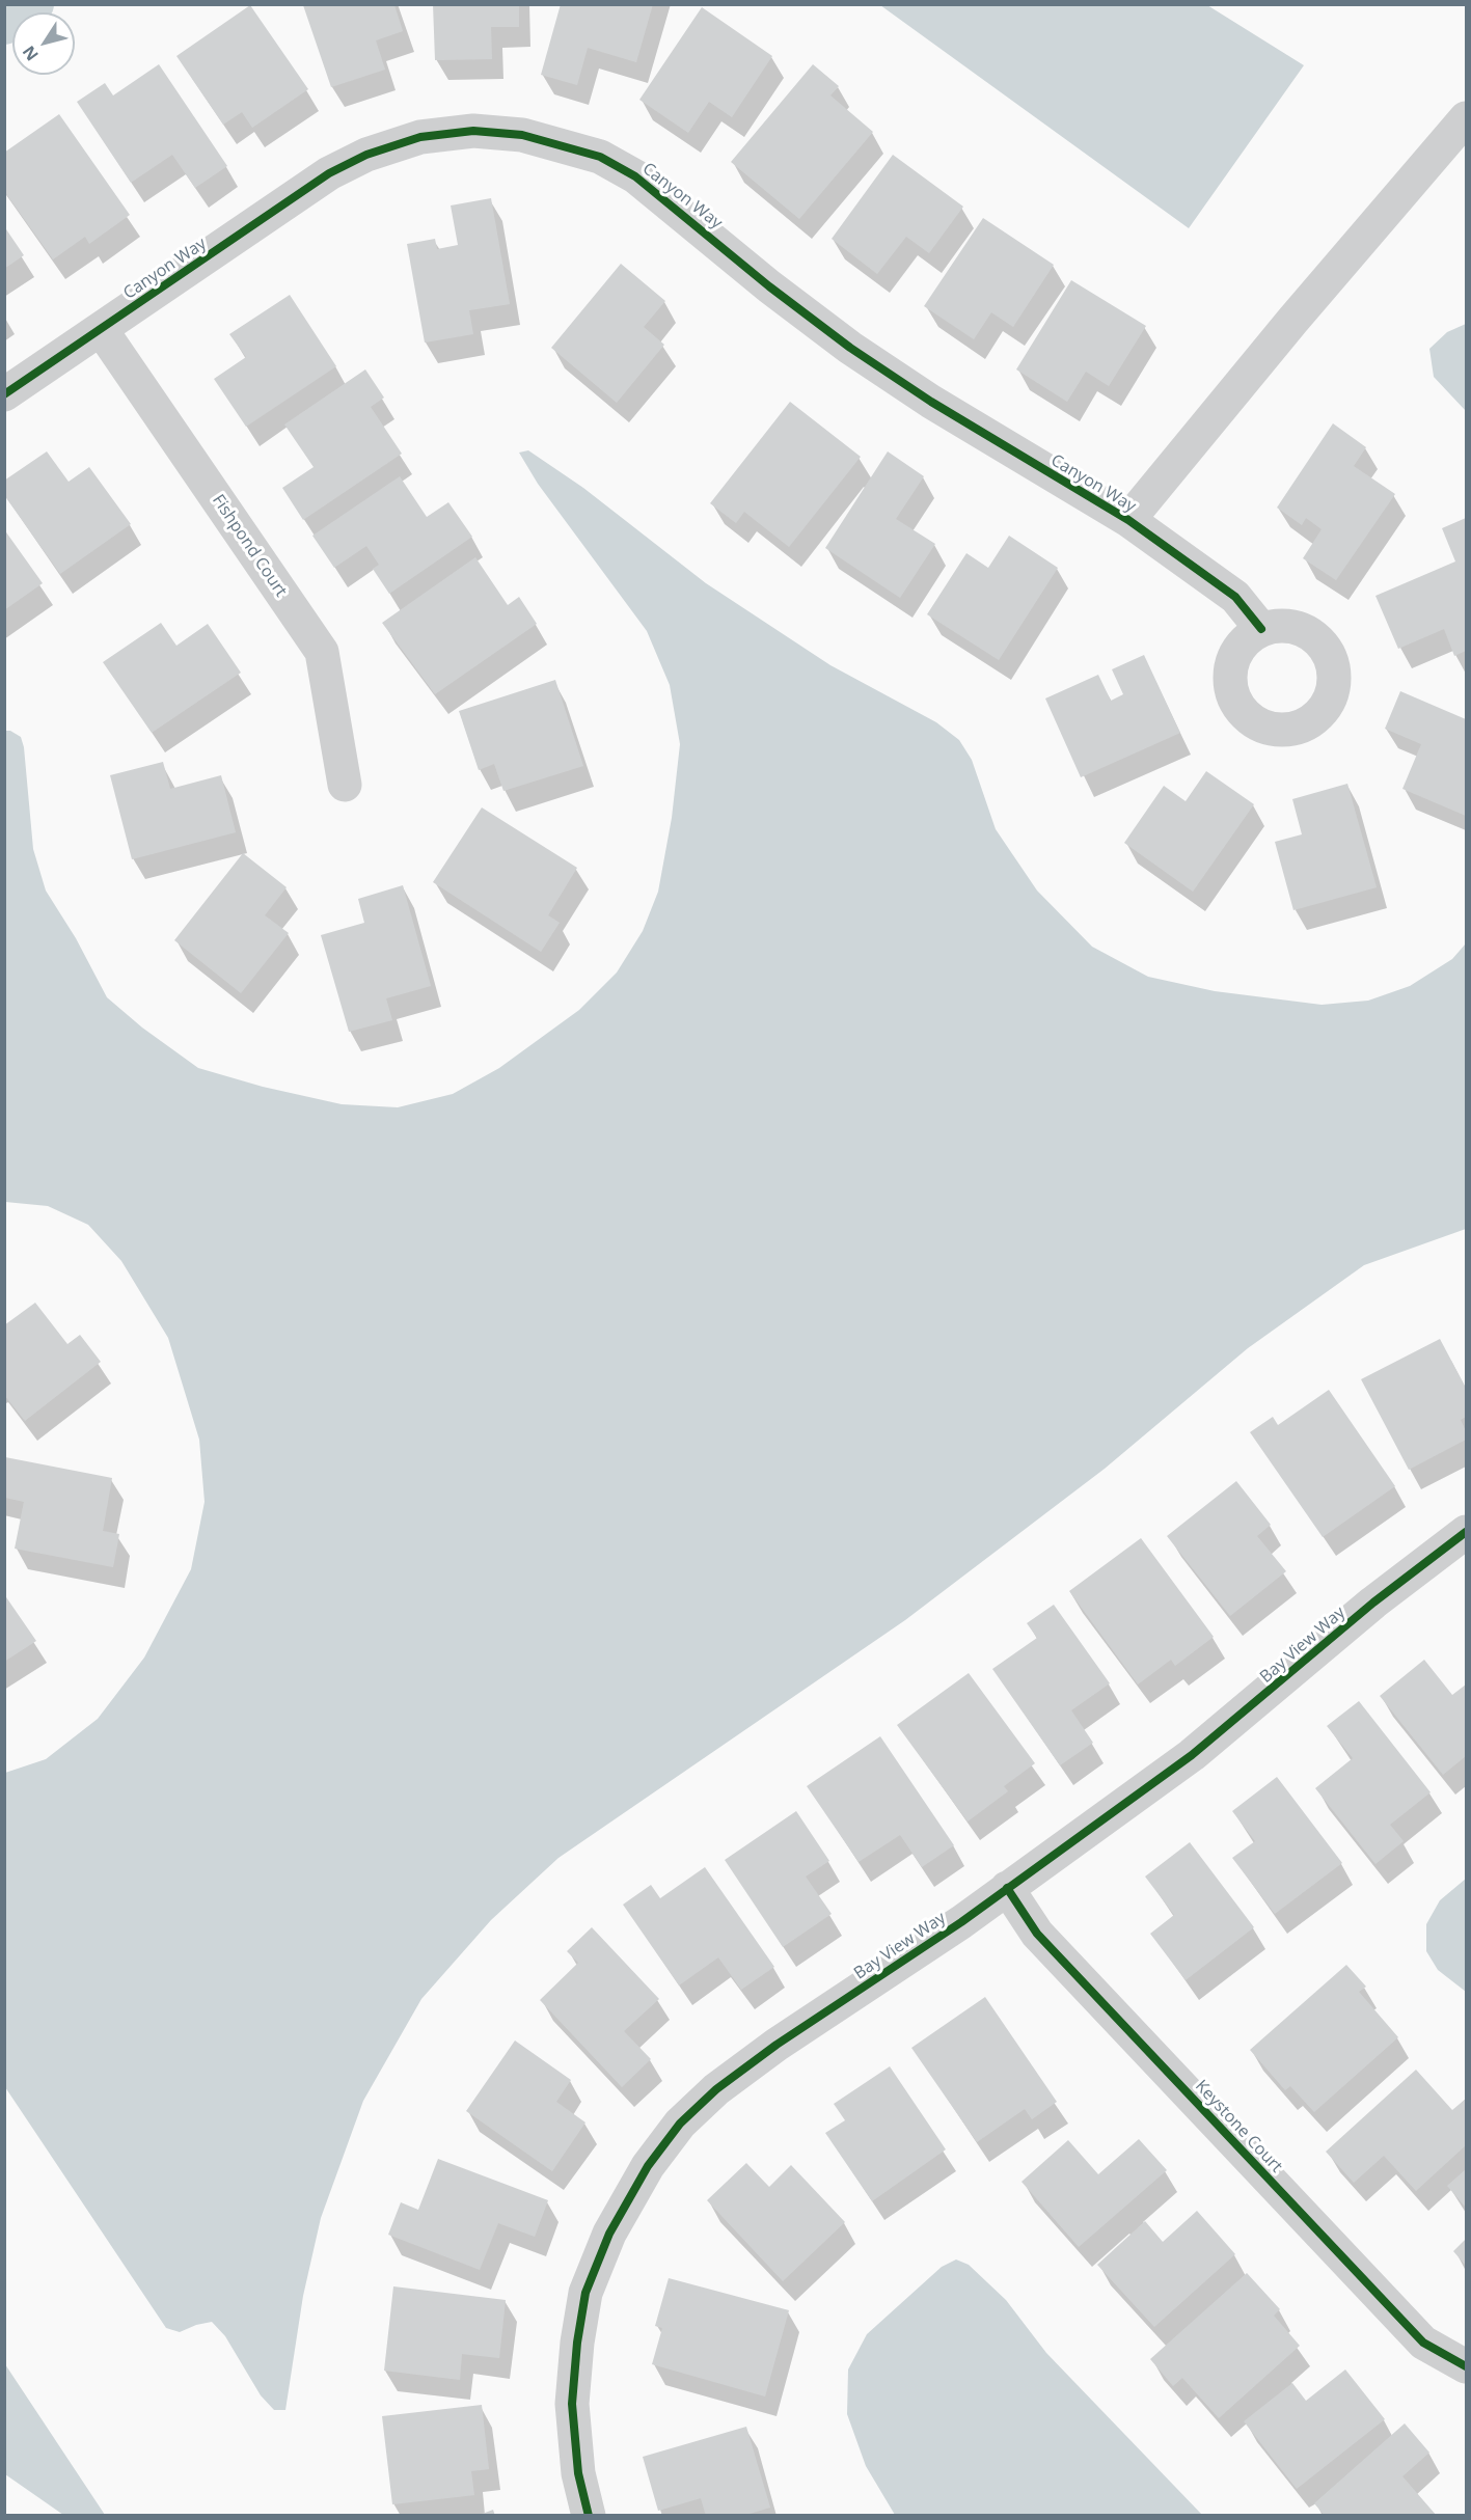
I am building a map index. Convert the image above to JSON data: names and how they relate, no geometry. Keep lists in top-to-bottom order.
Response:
{
  "streets": {
    "street": [
      "Canyon Way",
      "Fishpond Court",
      "Bay View Way",
      "Keystone Court"
    ]
  },
  "crossings": [
    ["Canyon Way", "Fishpond Court"],
    ["Bay View Way", "Keystone Court"]
  ],
  "north": "bottom left"
}
